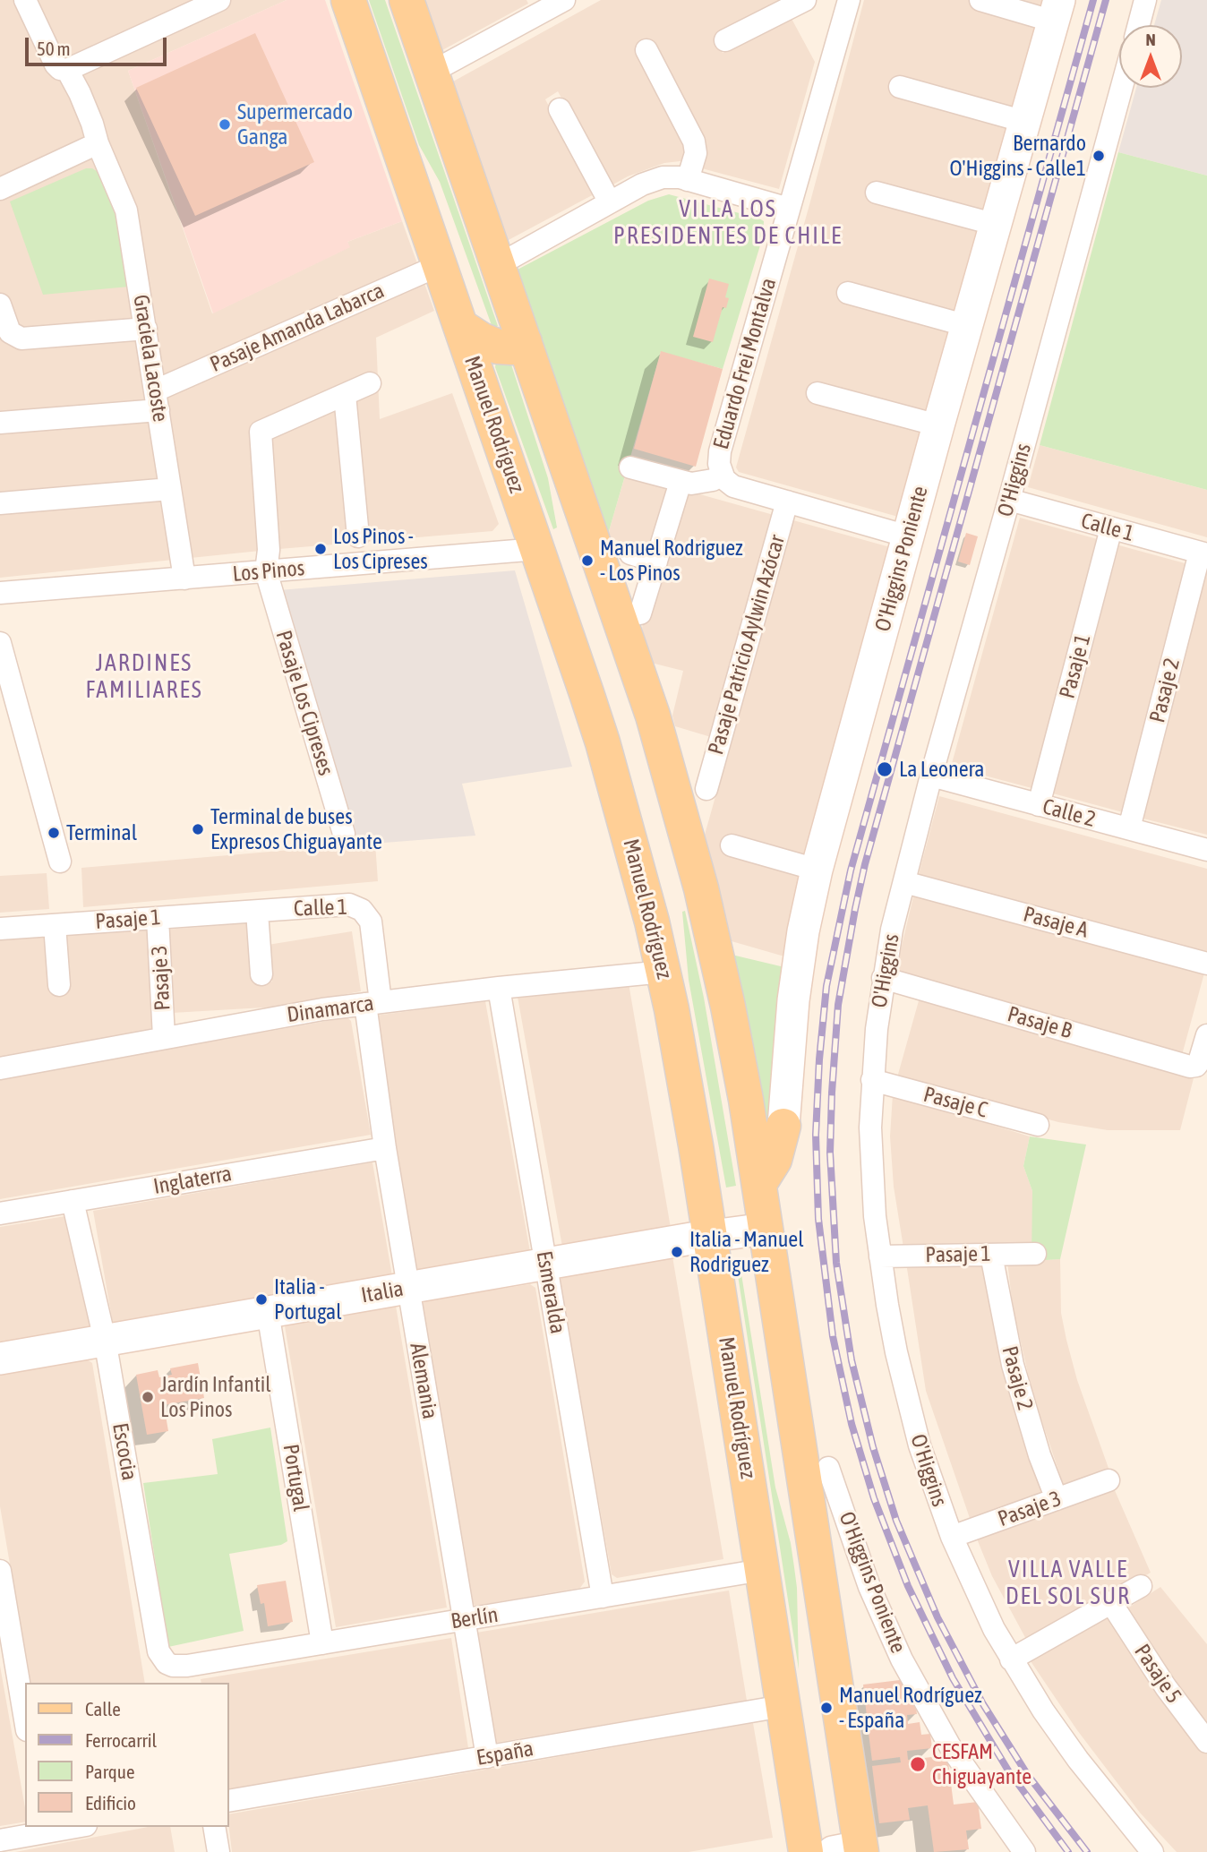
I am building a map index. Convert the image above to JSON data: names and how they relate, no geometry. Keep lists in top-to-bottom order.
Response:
{
  "streets": {
    "main road": ["Manuel Rodríguez"],
    "street": [
      "Pasaje Amanda Labarca",
      "Graciela Lacoste",
      "Eduardo Frei Montalva",
      "O'Higgins",
      "Calle 1",
      "O'Higgins Poniente",
      "Los Pinos",
      "Pasaje Patricio Aylwin Azócar",
      "Pasaje 1",
      "Pasaje 2",
      "Pasaje Los Cipreses",
      "Calle 2",
      "Pasaje A",
      "Pasaje 3",
      "Dinamarca",
      "Pasaje B",
      "Pasaje C",
      "Inglaterra",
      "Italia",
      "Esmeralda",
      "Alemania",
      "Escocia",
      "Portugal",
      "Berlín",
      "Pasaje 5",
      "España"
    ]
  },
  "crossings": [
    ["Pasaje Amanda Labarca", "Graciela Lacoste"],
    ["Pasaje Amanda Labarca", "Manuel Rodríguez"],
    ["Graciela Lacoste", "Los Pinos"],
    ["Manuel Rodríguez", "Los Pinos"],
    ["Manuel Rodríguez", "Dinamarca"],
    ["Manuel Rodríguez", "Italia"],
    ["Manuel Rodríguez", "Berlín"],
    ["Manuel Rodríguez", "España"],
    ["O'Higgins", "Calle 1"],
    ["O'Higgins", "Pasaje 1"],
    ["O'Higgins", "Calle 2"],
    ["O'Higgins", "Pasaje A"],
    ["O'Higgins", "Pasaje 3"],
    ["O'Higgins", "Pasaje B"],
    ["O'Higgins", "Pasaje C"],
    ["Calle 1", "Pasaje 1"],
    ["Calle 1", "Pasaje 2"],
    ["Calle 1", "Dinamarca"],
    ["Calle 1", "Alemania"],
    ["Los Pinos", "Pasaje Los Cipreses"],
    ["Pasaje 1", "Pasaje 2"],
    ["Pasaje 1", "Calle 2"],
    ["Pasaje 1", "Pasaje 3"],
    ["Pasaje 2", "Calle 2"],
    ["Pasaje 2", "Pasaje 3"],
    ["Pasaje 3", "Dinamarca"],
    ["Dinamarca", "Esmeralda"],
    ["Dinamarca", "Alemania"],
    ["Inglaterra", "Alemania"],
    ["Inglaterra", "Escocia"],
    ["Italia", "Esmeralda"],
    ["Italia", "Alemania"],
    ["Italia", "Escocia"],
    ["Italia", "Portugal"],
    ["Esmeralda", "Berlín"],
    ["Alemania", "Berlín"],
    ["Alemania", "España"],
    ["Escocia", "Berlín"],
    ["Portugal", "Berlín"]
  ],
  "districts": ["VILLA LOS PRESIDENTES DE CHILE", "JARDINES FAMILIARES", "VILLA VALLE DEL SOL SUR"],
  "places": [
    "Supermercado Ganga",
    "Bernardo O'Higgins - Calle1",
    "Los Pinos - Los Cipreses",
    "Manuel Rodriguez - Los Pinos",
    "La Leonera",
    "Terminal de buses Expresos Chiguayante",
    "Terminal",
    "Italia - Manuel Rodriguez",
    "Italia - Portugal",
    "Jardín Infantil Los Pinos",
    "Manuel Rodríguez - España",
    "CESFAM Chiguayante"
  ],
  "legend": [
    "Calle",
    "Ferrocarril",
    "Parque",
    "Edificio"
  ],
  "scale_bar": "50 m",
  "north": "top"
}
